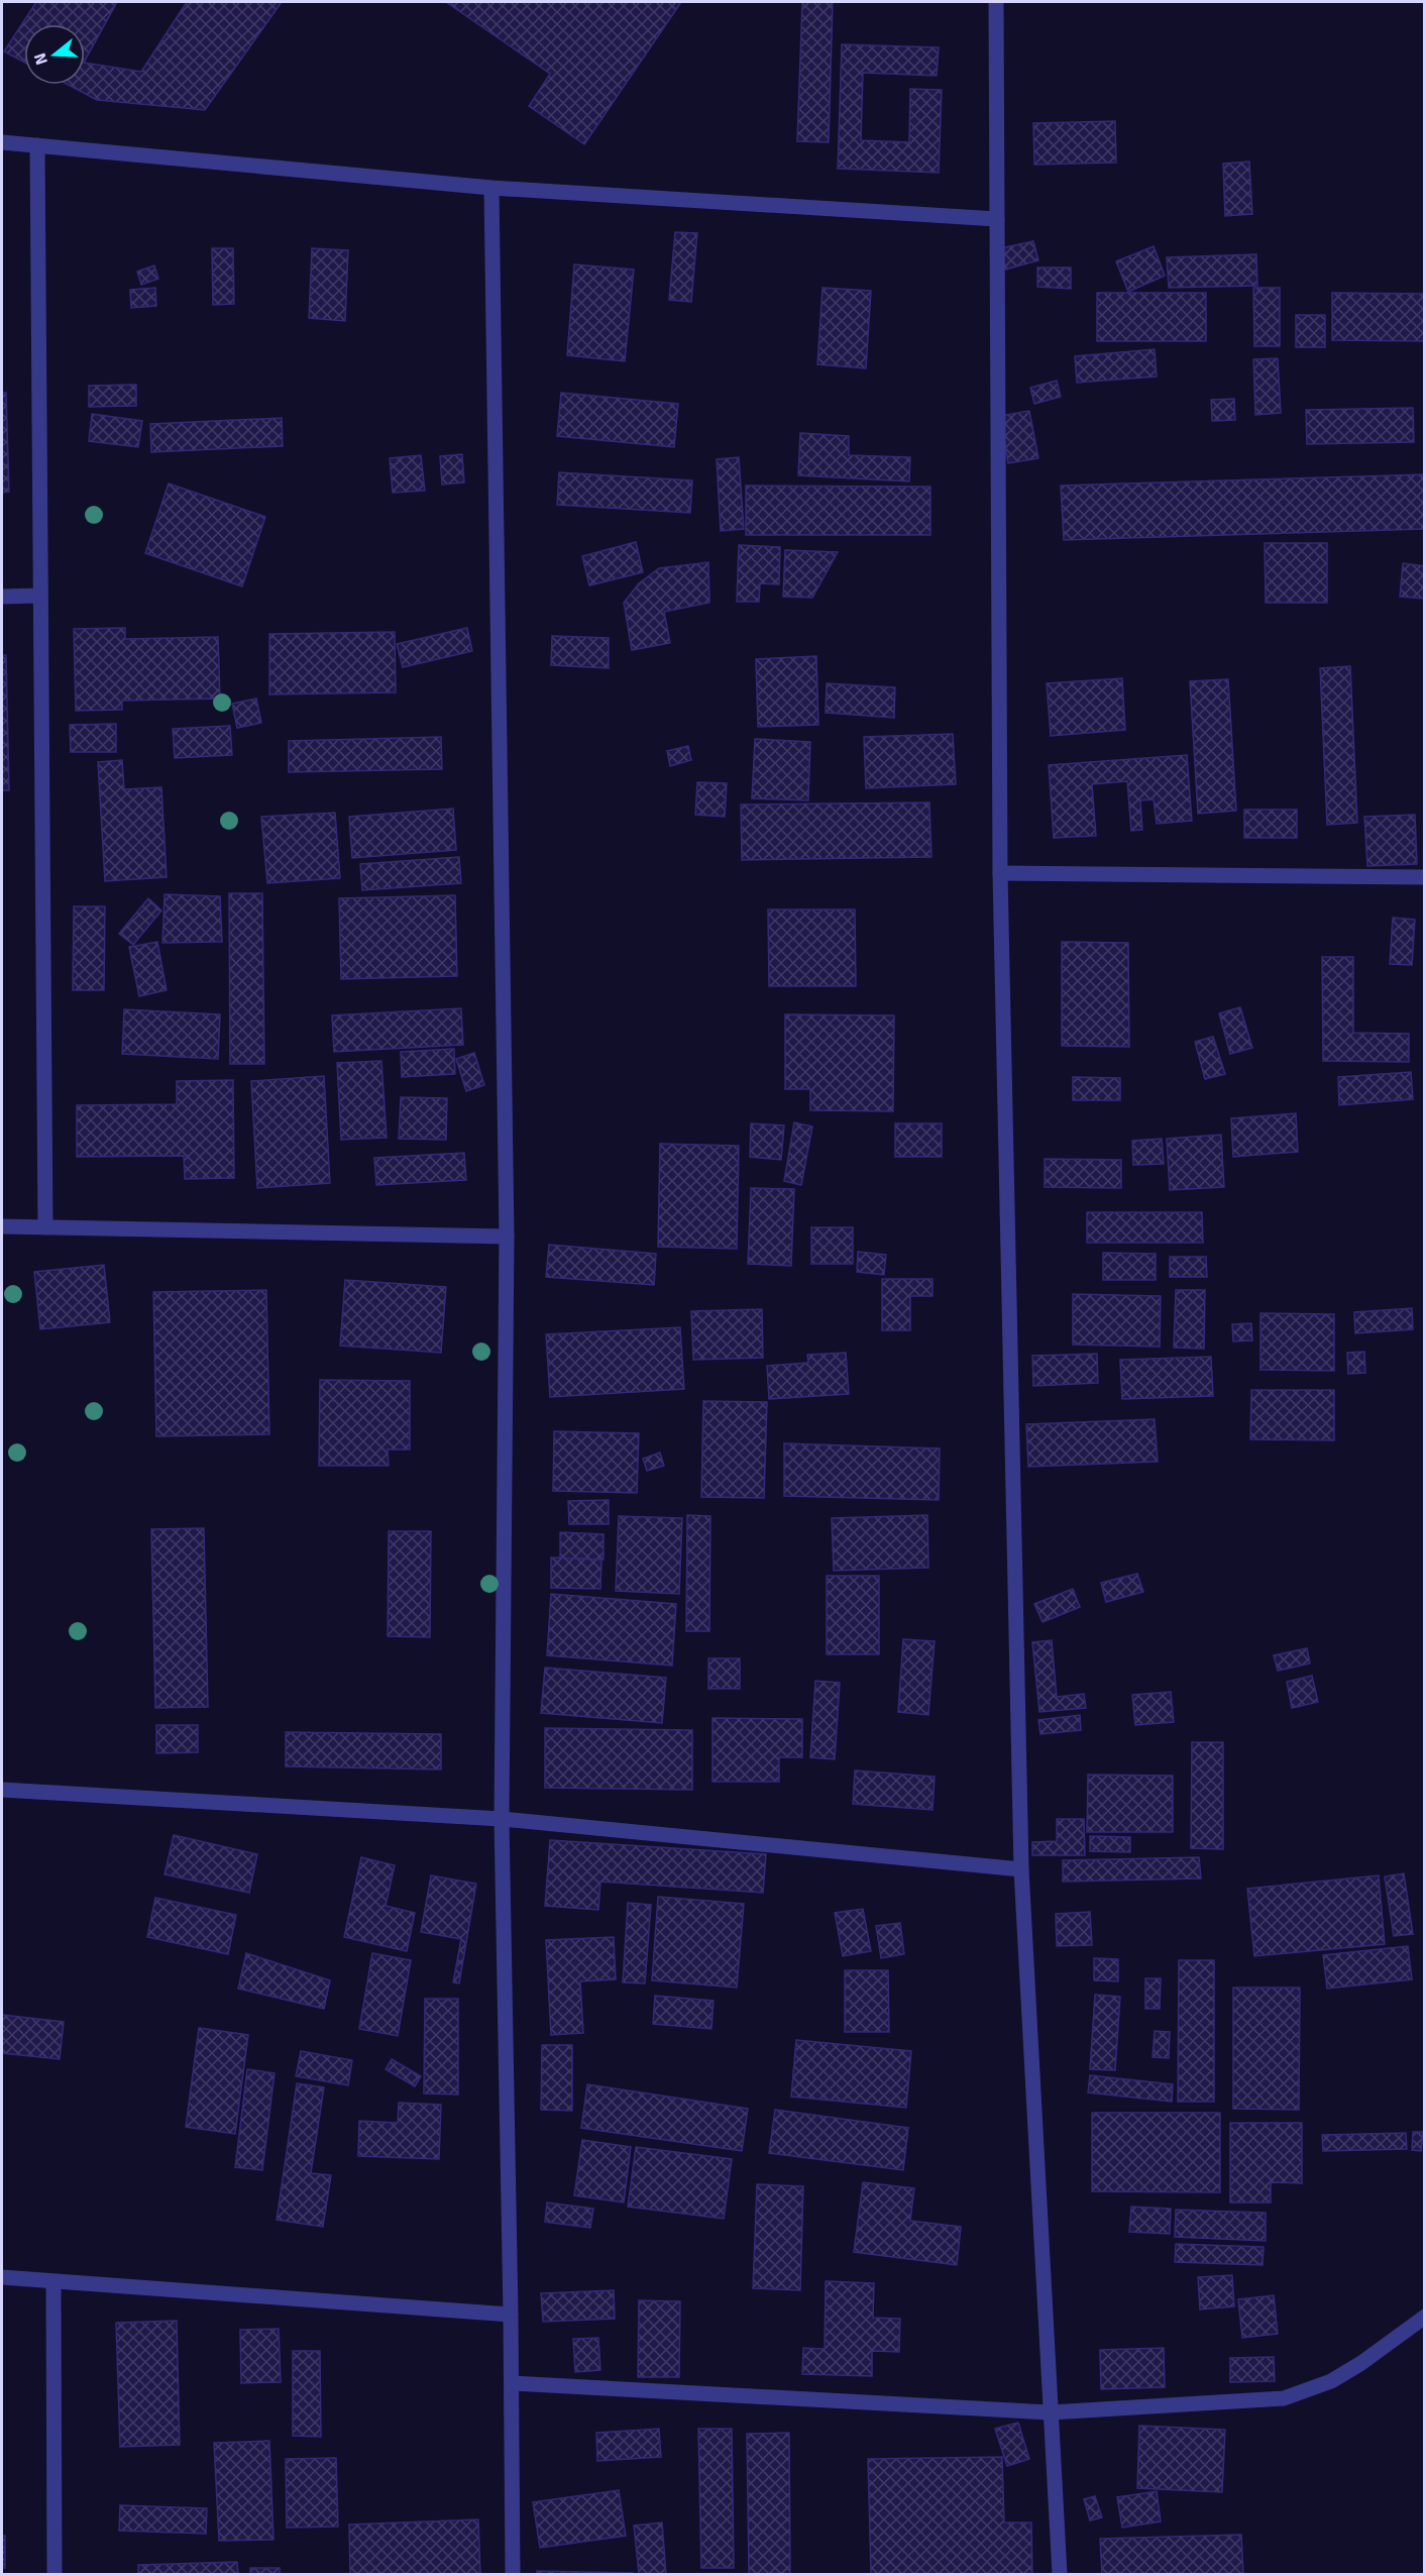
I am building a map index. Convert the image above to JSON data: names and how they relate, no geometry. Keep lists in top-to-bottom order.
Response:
{
  "north": "left"
}
